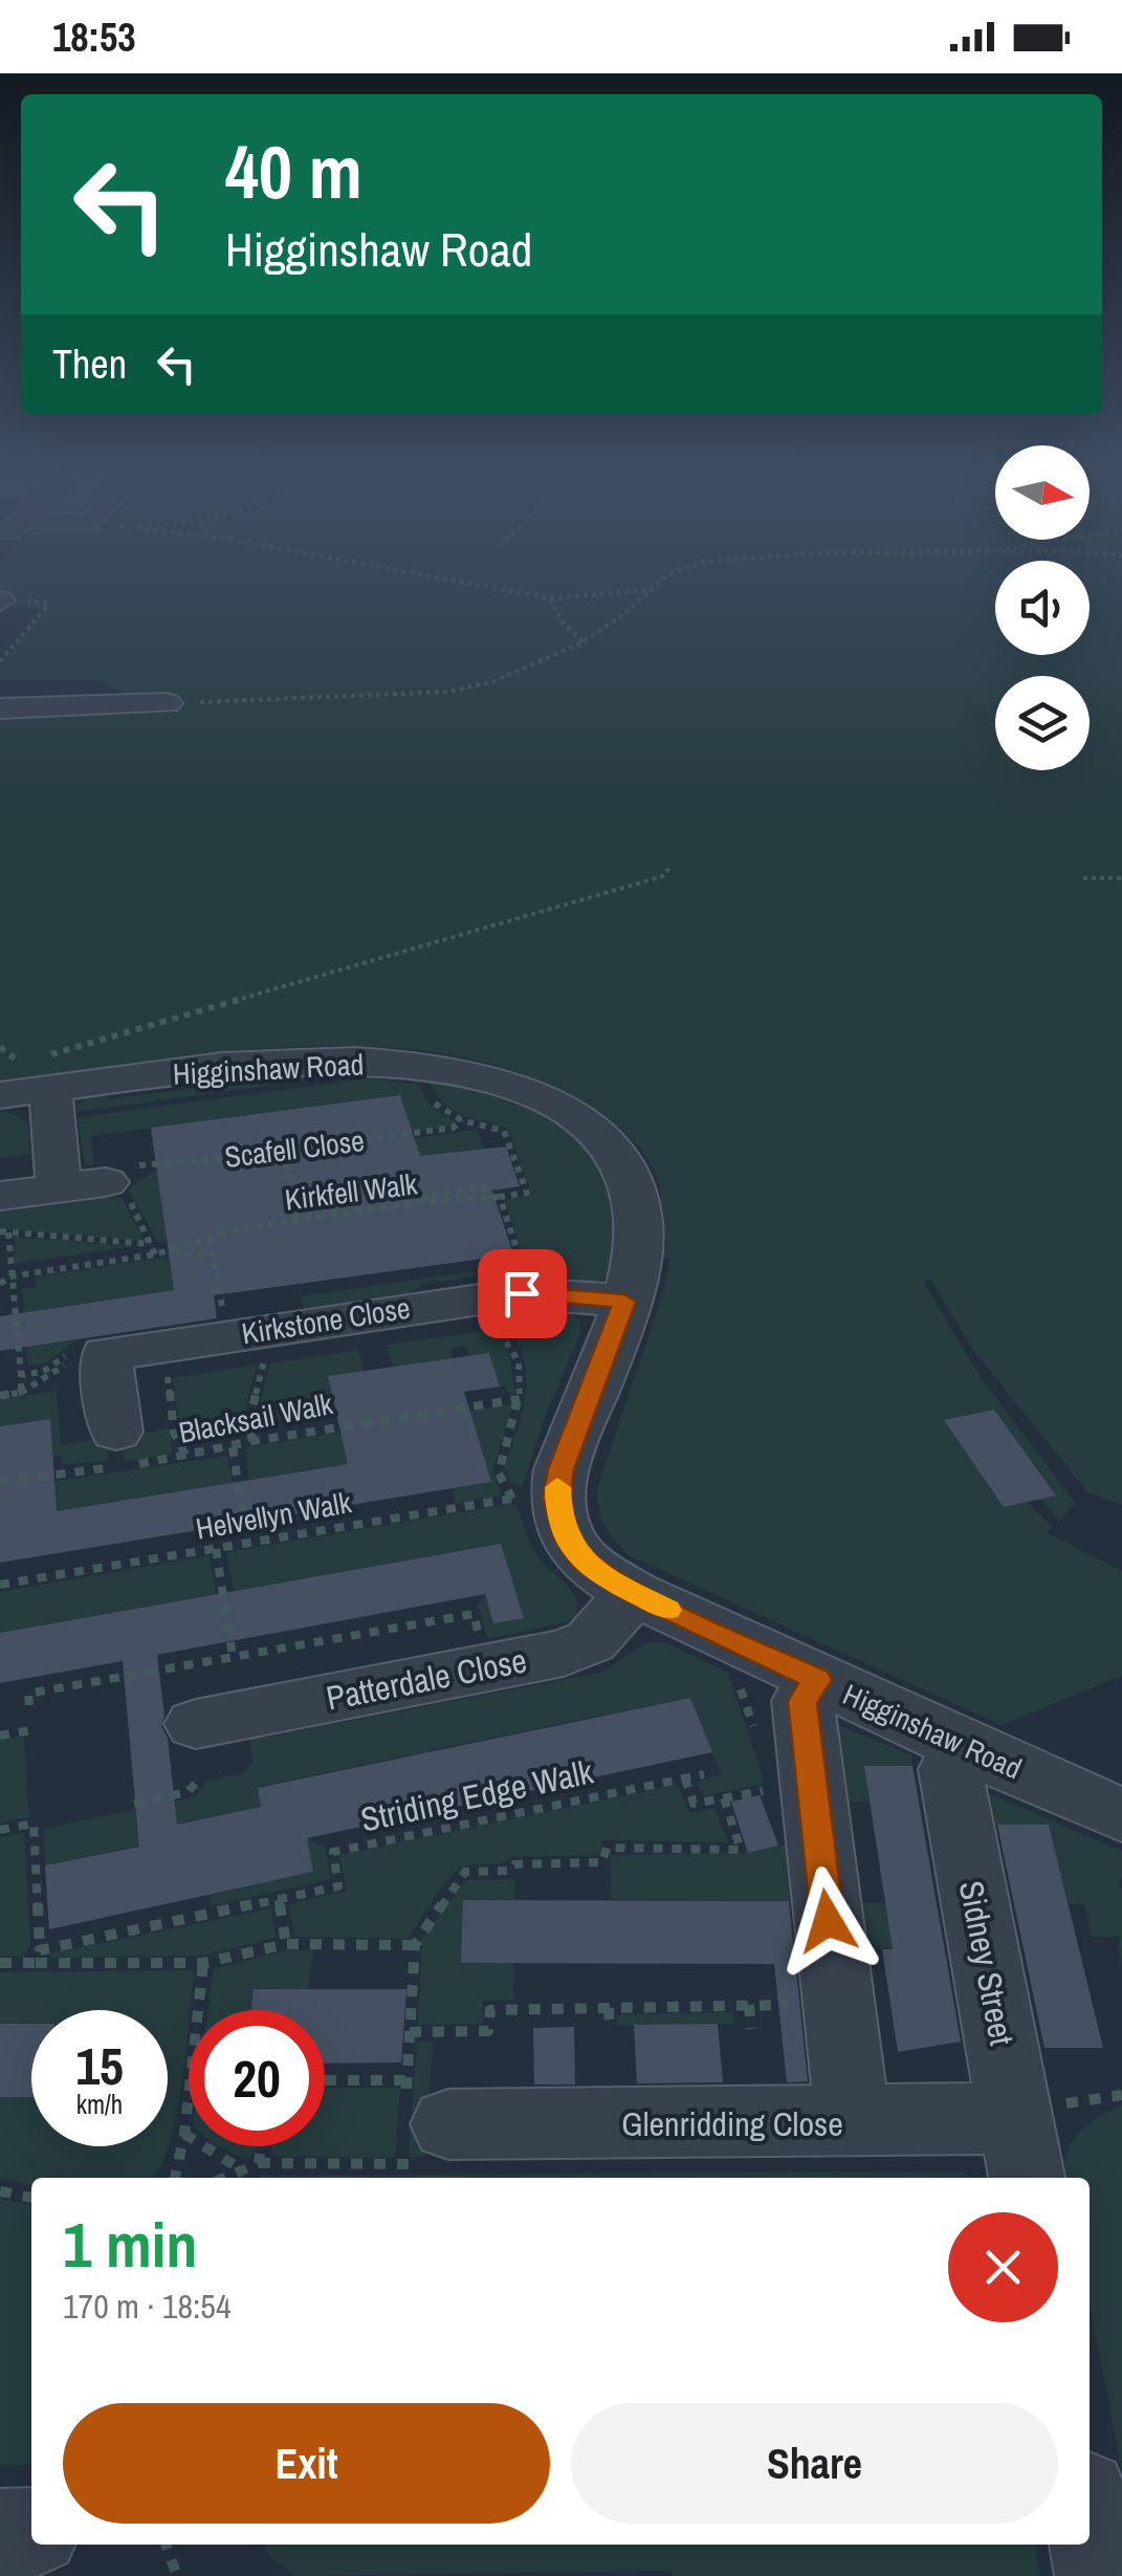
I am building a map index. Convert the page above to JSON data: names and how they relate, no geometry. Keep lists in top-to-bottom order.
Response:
{
  "streets": {
    "street": [
      "Higginshaw Road",
      "Kirkstone Close",
      "Patterdale Close",
      "Sidney Street",
      "Glenridding Close"
    ],
    "path": [
      "Scafell Close",
      "Kirkfell Walk",
      "Blacksail Walk",
      "Helvellyn Walk",
      "Striding Edge Walk"
    ]
  },
  "crossings": [
    ["Higginshaw Road", "Kirkstone Close"],
    ["Higginshaw Road", "Helvellyn Walk"],
    ["Higginshaw Road", "Patterdale Close"],
    ["Higginshaw Road", "Sidney Street"],
    ["Kirkstone Close", "Blacksail Walk"],
    ["Sidney Street", "Glenridding Close"]
  ],
  "north": "right",
  "page": {
    "status": "18:53",
    "turn": ["40 m", "Higginshaw Road"],
    "then": "Then",
    "speed": "15 km/h",
    "limit": "20",
    "heading": ["1 min", "170 m · 18:54"],
    "buttons": ["Exit", "Share"]
  }
}
